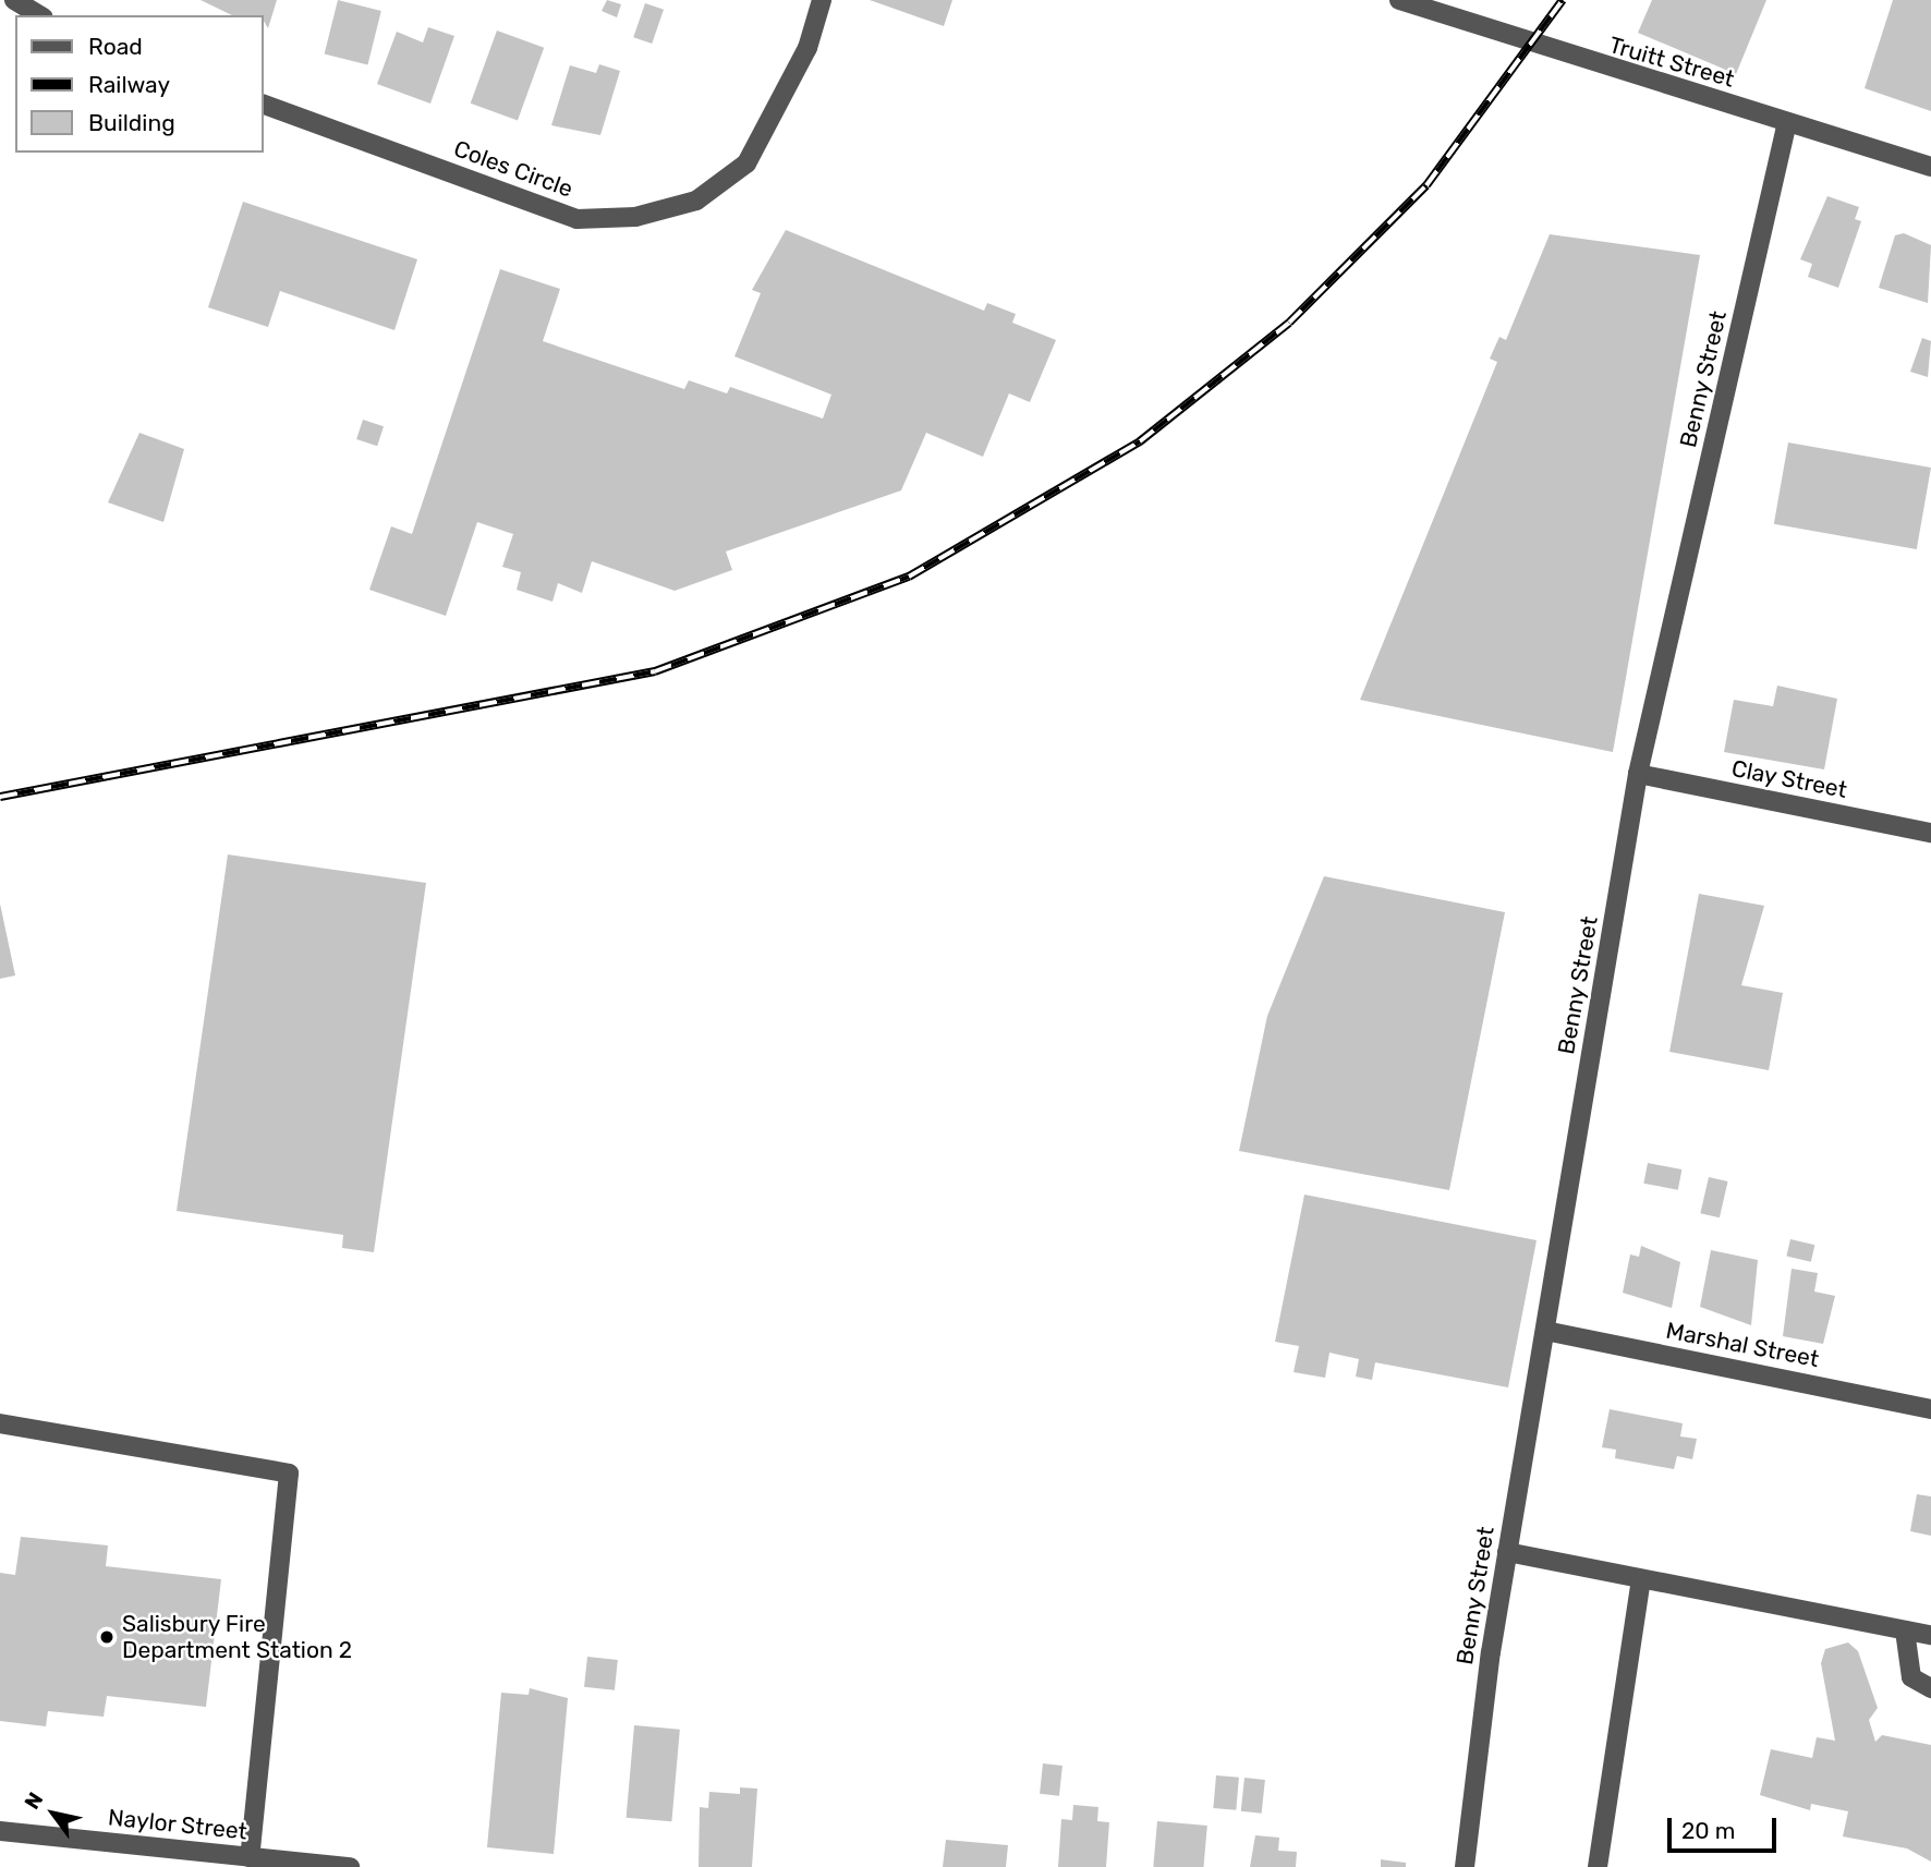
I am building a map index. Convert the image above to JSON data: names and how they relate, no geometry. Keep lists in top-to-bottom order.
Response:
{
  "streets": {
    "street": [
      "Truitt Street",
      "Coles Circle",
      "Benny Street",
      "Clay Street",
      "Marshal Street",
      "Naylor Street"
    ]
  },
  "crossings": [
    ["Truitt Street", "Benny Street"],
    ["Benny Street", "Clay Street"],
    ["Benny Street", "Marshal Street"]
  ],
  "places": ["Salisbury Fire Department Station 2"],
  "legend": ["Road", "Railway", "Building"],
  "scale_bar": "20 m",
  "north": "top left"
}
